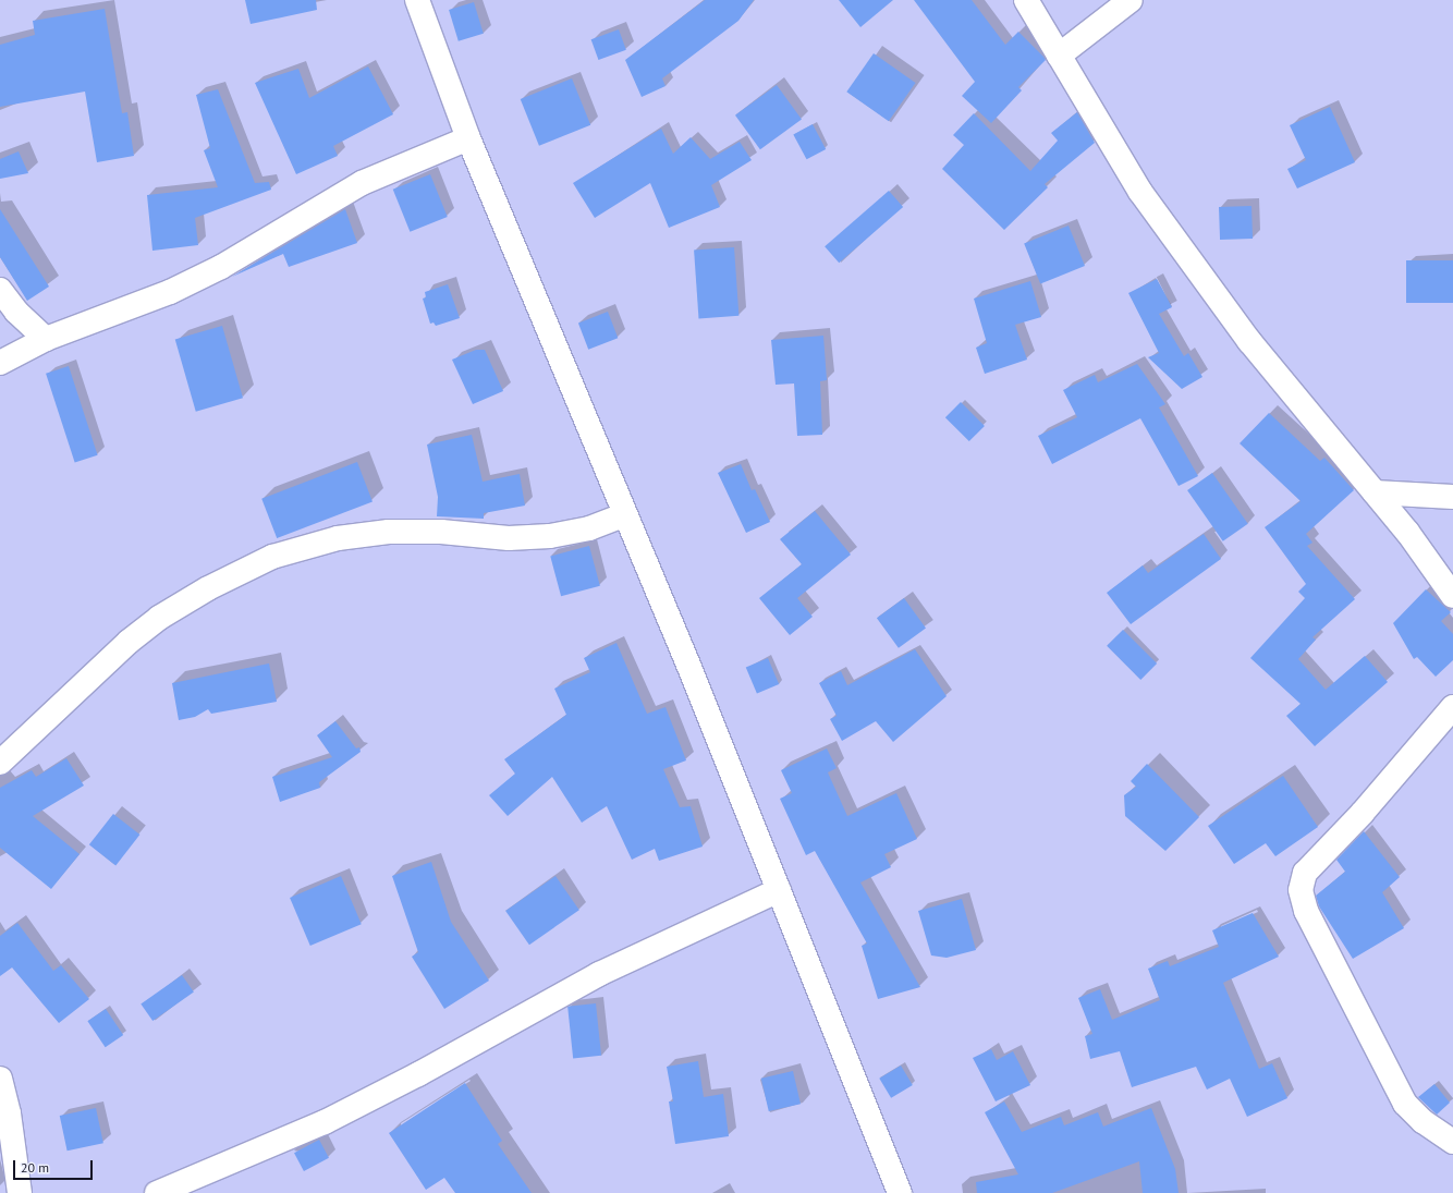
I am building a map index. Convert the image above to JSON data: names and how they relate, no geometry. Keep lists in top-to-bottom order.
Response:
{
  "scale_bar": "20 m"
}
